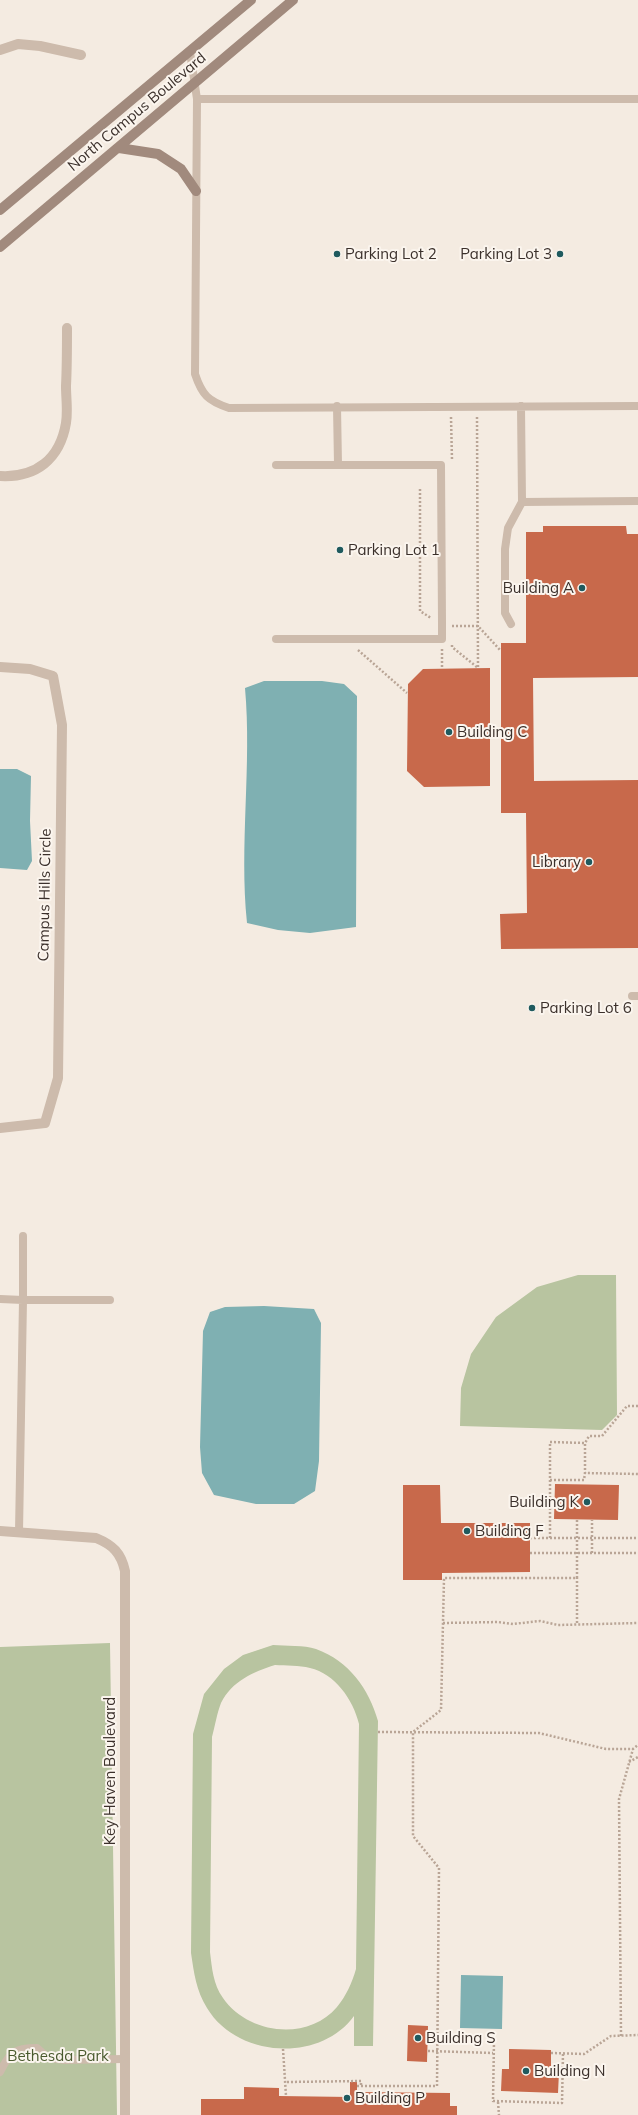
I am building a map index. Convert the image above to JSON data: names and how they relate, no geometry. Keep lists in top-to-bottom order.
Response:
{
  "streets": {
    "street": ["North Campus Boulevard", "Campus Hills Circle", "Key Haven Boulevard"]
  },
  "parks": ["Bethesda Park"],
  "places": [
    "Parking Lot 2",
    "Parking Lot 3",
    "Parking Lot 1",
    "Building A",
    "Building C",
    "Library",
    "Parking Lot 6",
    "Building K",
    "Building F",
    "Building S",
    "Building N",
    "Building P"
  ]
}
